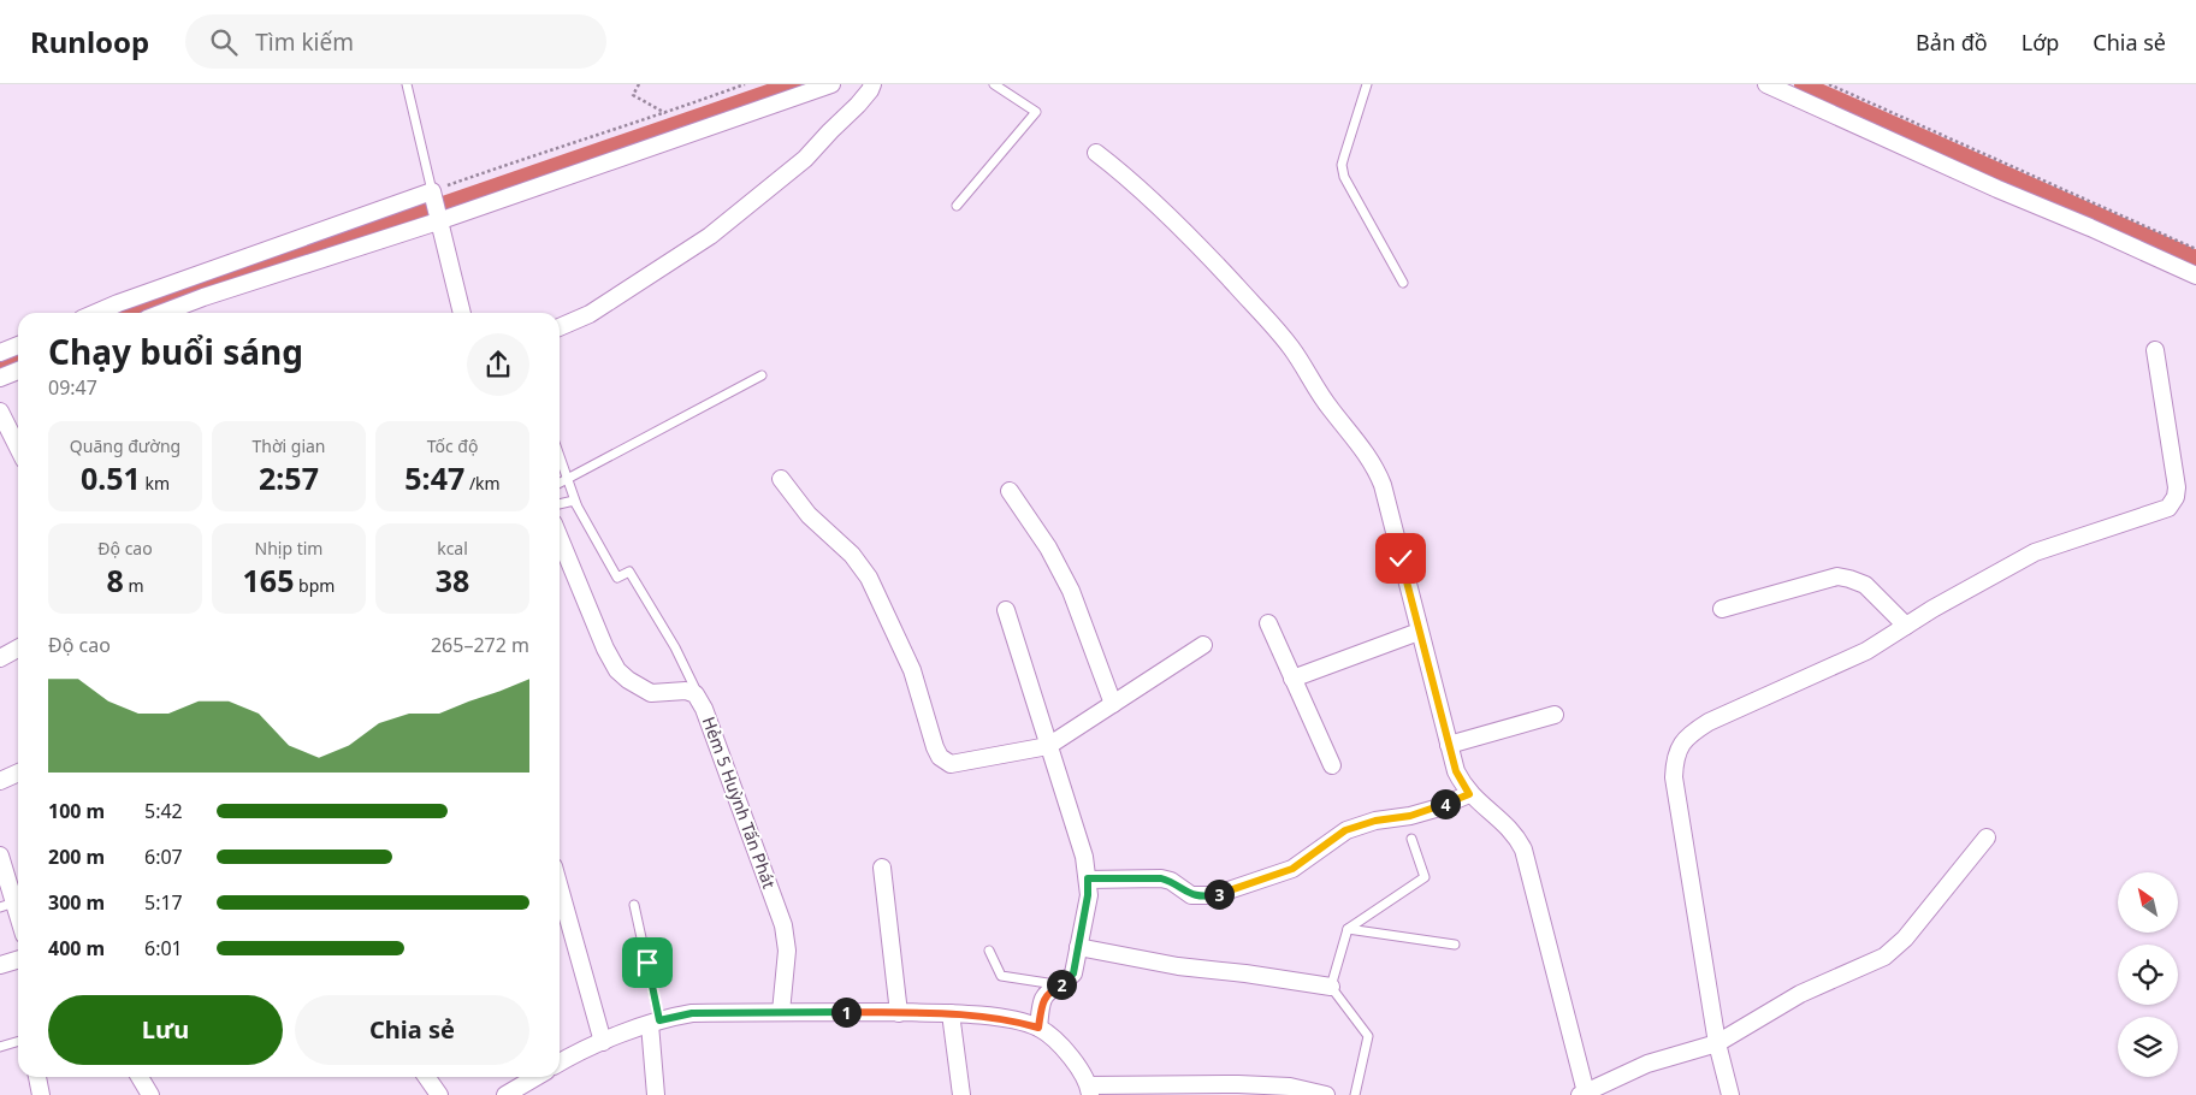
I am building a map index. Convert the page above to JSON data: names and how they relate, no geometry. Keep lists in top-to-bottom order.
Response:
{
  "streets": {
    "street": ["Hẻm 5 Huỳnh Tấn Phát"]
  },
  "north": "top left",
  "page": {
    "header": "Runloop",
    "search": "Tìm kiếm",
    "nav": ["Bản đồ", "Lớp", "Chia sẻ"],
    "heading": ["Chạy buổi sáng", "09:47"],
    "stats": [
      ["Quãng đường", "0.51 km"],
      ["Thời gian", "2:57"],
      ["Tốc độ", "5:47 /km"],
      ["Độ cao", "8 m"],
      ["Nhịp tim", "165 bpm"],
      ["kcal", "38"]
    ],
    "chart": ["Độ cao", "265–272 m"],
    "list": [
      {
        "name": "100 m",
        "note": "5:42"
      },
      {
        "name": "200 m",
        "note": "6:07"
      },
      {
        "name": "300 m",
        "note": "5:17"
      },
      {
        "name": "400 m",
        "note": "6:01"
      }
    ],
    "pins": [
      "4",
      "3",
      "2",
      "1"
    ],
    "buttons": ["Lưu", "Chia sẻ"]
  }
}
